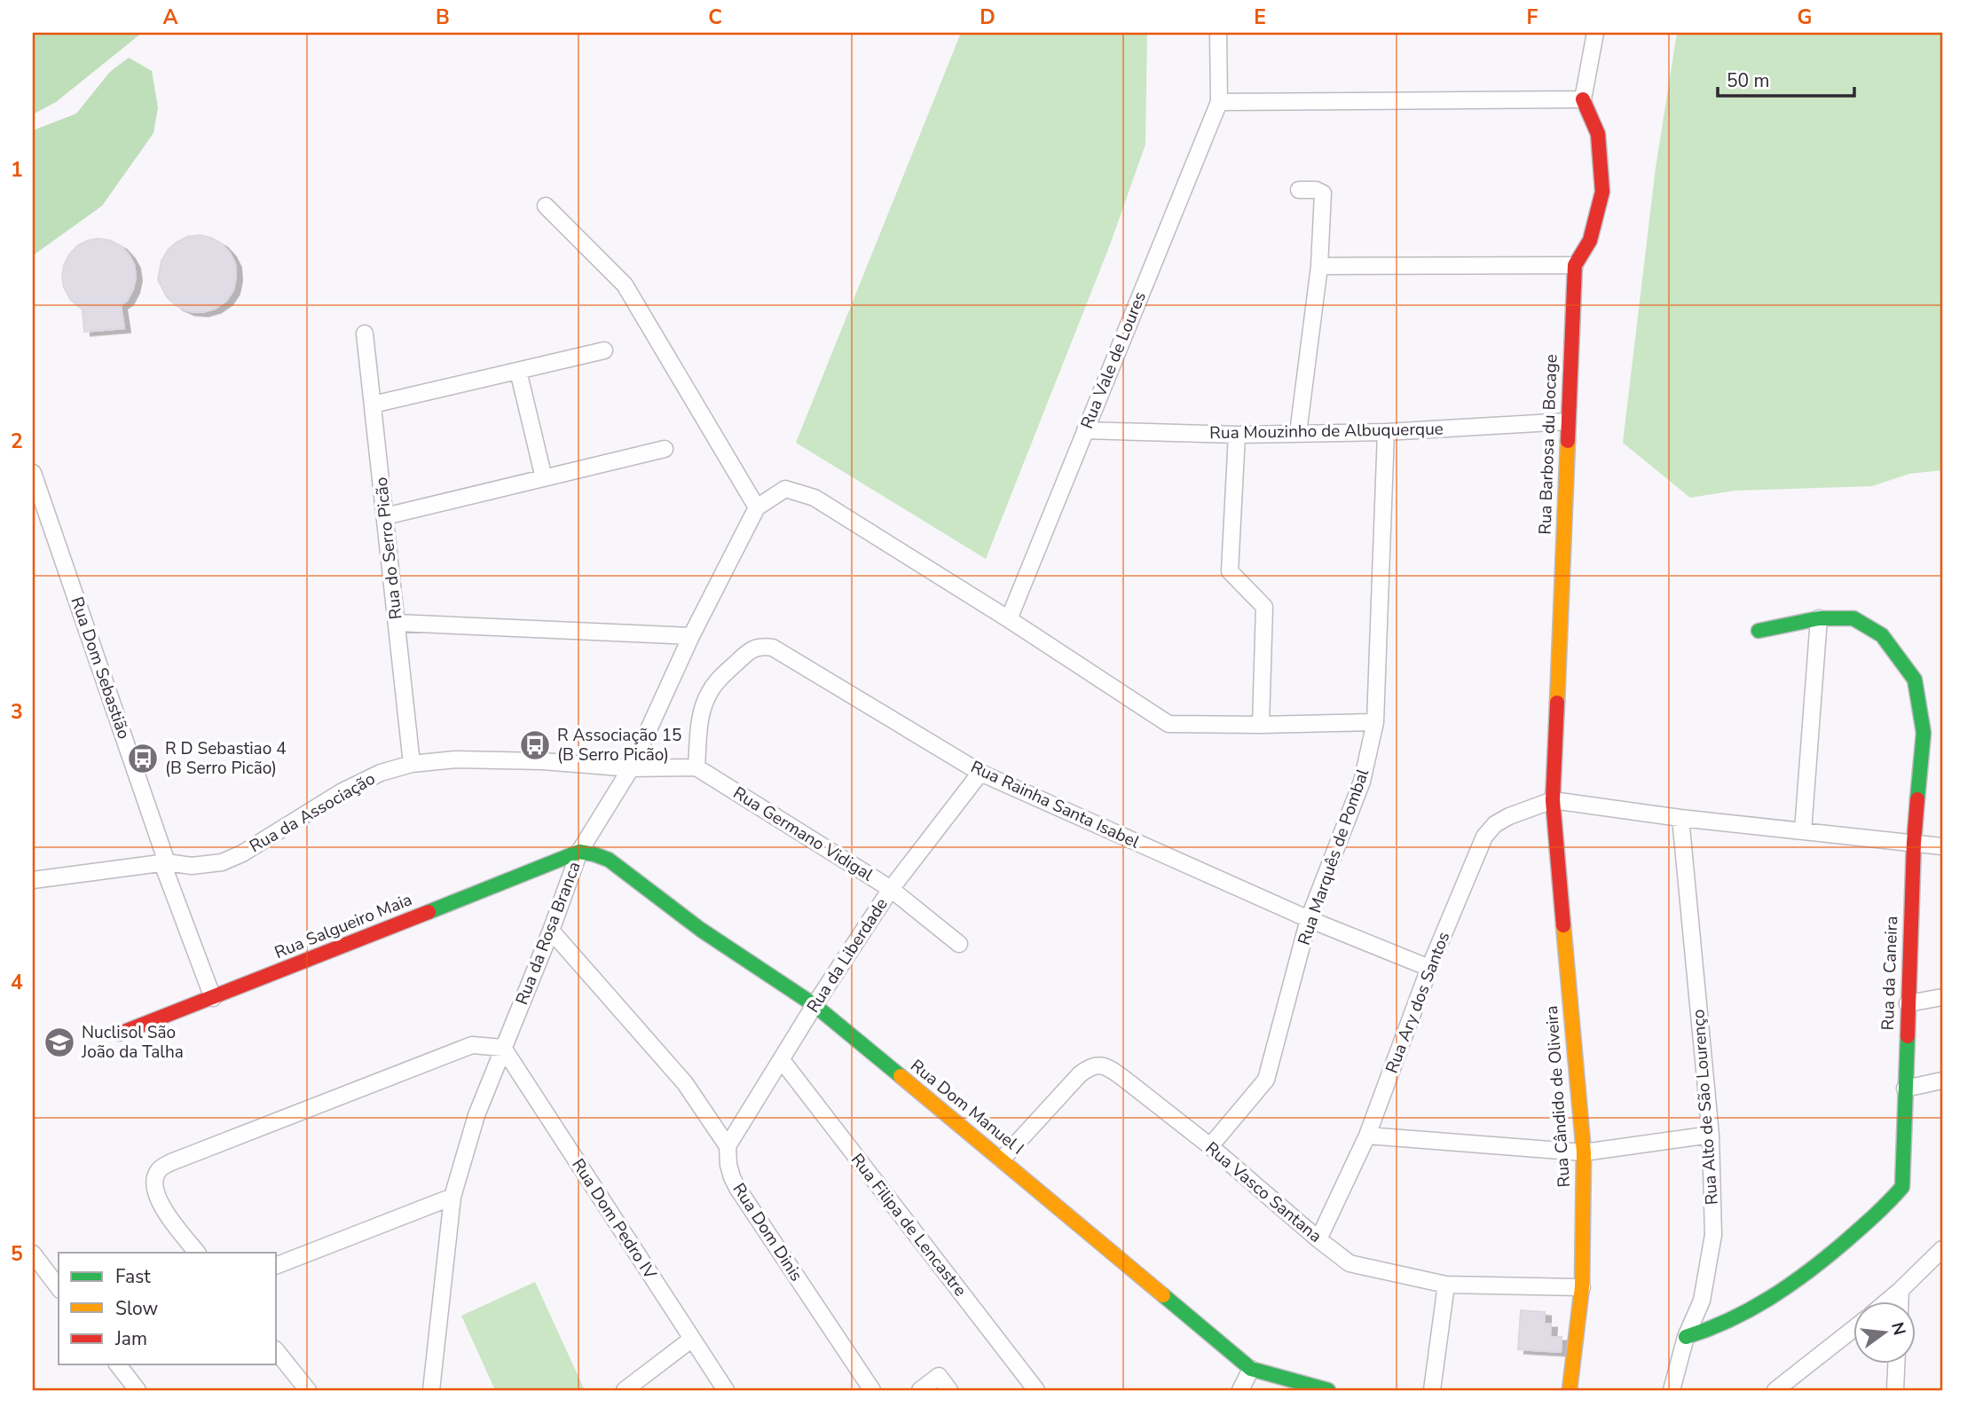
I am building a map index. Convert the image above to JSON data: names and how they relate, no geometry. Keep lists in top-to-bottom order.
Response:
{
  "streets": {
    "street": [
      "Rua Vale de Loures",
      "Rua Mouzinho de Albuquerque",
      "Rua Barbosa du Bocage",
      "Rua do Serro Picão",
      "Rua Dom Sebastião",
      "Rua Rainha Santa Isabel",
      "Rua da Associação",
      "Rua Germano Vidigal",
      "Rua Marquês de Pombal",
      "Rua Salgueiro Maia",
      "Rua da Rosa Branca",
      "Rua da Liberdade",
      "Rua da Caneira",
      "Rua Ary dos Santos",
      "Rua Cândido de Oliveira",
      "Rua Dom Manuel I",
      "Rua Alto de São Lourenço",
      "Rua Vasco Santana",
      "Rua Dom Pedro IV",
      "Rua Filipa de Lencastre",
      "Rua Dom Dinis"
    ]
  },
  "crossings": [
    ["Rua Vale de Loures", "Rua Mouzinho de Albuquerque"],
    ["Rua Mouzinho de Albuquerque", "Rua Barbosa du Bocage"],
    ["Rua Mouzinho de Albuquerque", "Rua Marquês de Pombal"],
    ["Rua Barbosa du Bocage", "Rua Ary dos Santos"],
    ["Rua Barbosa du Bocage", "Rua Cândido de Oliveira"],
    ["Rua do Serro Picão", "Rua da Associação"],
    ["Rua Dom Sebastião", "Rua da Associação"],
    ["Rua Dom Sebastião", "Rua Salgueiro Maia"],
    ["Rua Rainha Santa Isabel", "Rua Germano Vidigal"],
    ["Rua Rainha Santa Isabel", "Rua Marquês de Pombal"],
    ["Rua Rainha Santa Isabel", "Rua da Liberdade"],
    ["Rua Rainha Santa Isabel", "Rua Ary dos Santos"],
    ["Rua da Associação", "Rua da Rosa Branca"],
    ["Rua Germano Vidigal", "Rua da Liberdade"],
    ["Rua Marquês de Pombal", "Rua Vasco Santana"],
    ["Rua Salgueiro Maia", "Rua da Rosa Branca"],
    ["Rua Salgueiro Maia", "Rua Dom Manuel I"],
    ["Rua da Rosa Branca", "Rua Dom Manuel I"],
    ["Rua da Rosa Branca", "Rua Dom Pedro IV"],
    ["Rua da Rosa Branca", "Rua Dom Dinis"],
    ["Rua da Liberdade", "Rua Dom Manuel I"],
    ["Rua da Liberdade", "Rua Filipa de Lencastre"],
    ["Rua da Liberdade", "Rua Dom Dinis"],
    ["Rua da Caneira", "Rua Alto de São Lourenço"],
    ["Rua Ary dos Santos", "Rua Cândido de Oliveira"],
    ["Rua Ary dos Santos", "Rua Vasco Santana"],
    ["Rua Cândido de Oliveira", "Rua Vasco Santana"],
    ["Rua Dom Manuel I", "Rua Vasco Santana"]
  ],
  "places": {
    "bus stop": ["R Associação 15 (B Serro Picão)", "R D Sebastiao 4 (B Serro Picão)"],
    "school or university": ["Nuclisol São João da Talha"]
  },
  "legend": ["Fast", "Slow", "Jam"],
  "scale_bar": "50 m",
  "north": "right",
  "grid": {
    "columns": [
      "A",
      "B",
      "C",
      "D",
      "E",
      "F",
      "G"
    ],
    "rows": [
      "1",
      "2",
      "3",
      "4",
      "5"
    ]
  }
}
